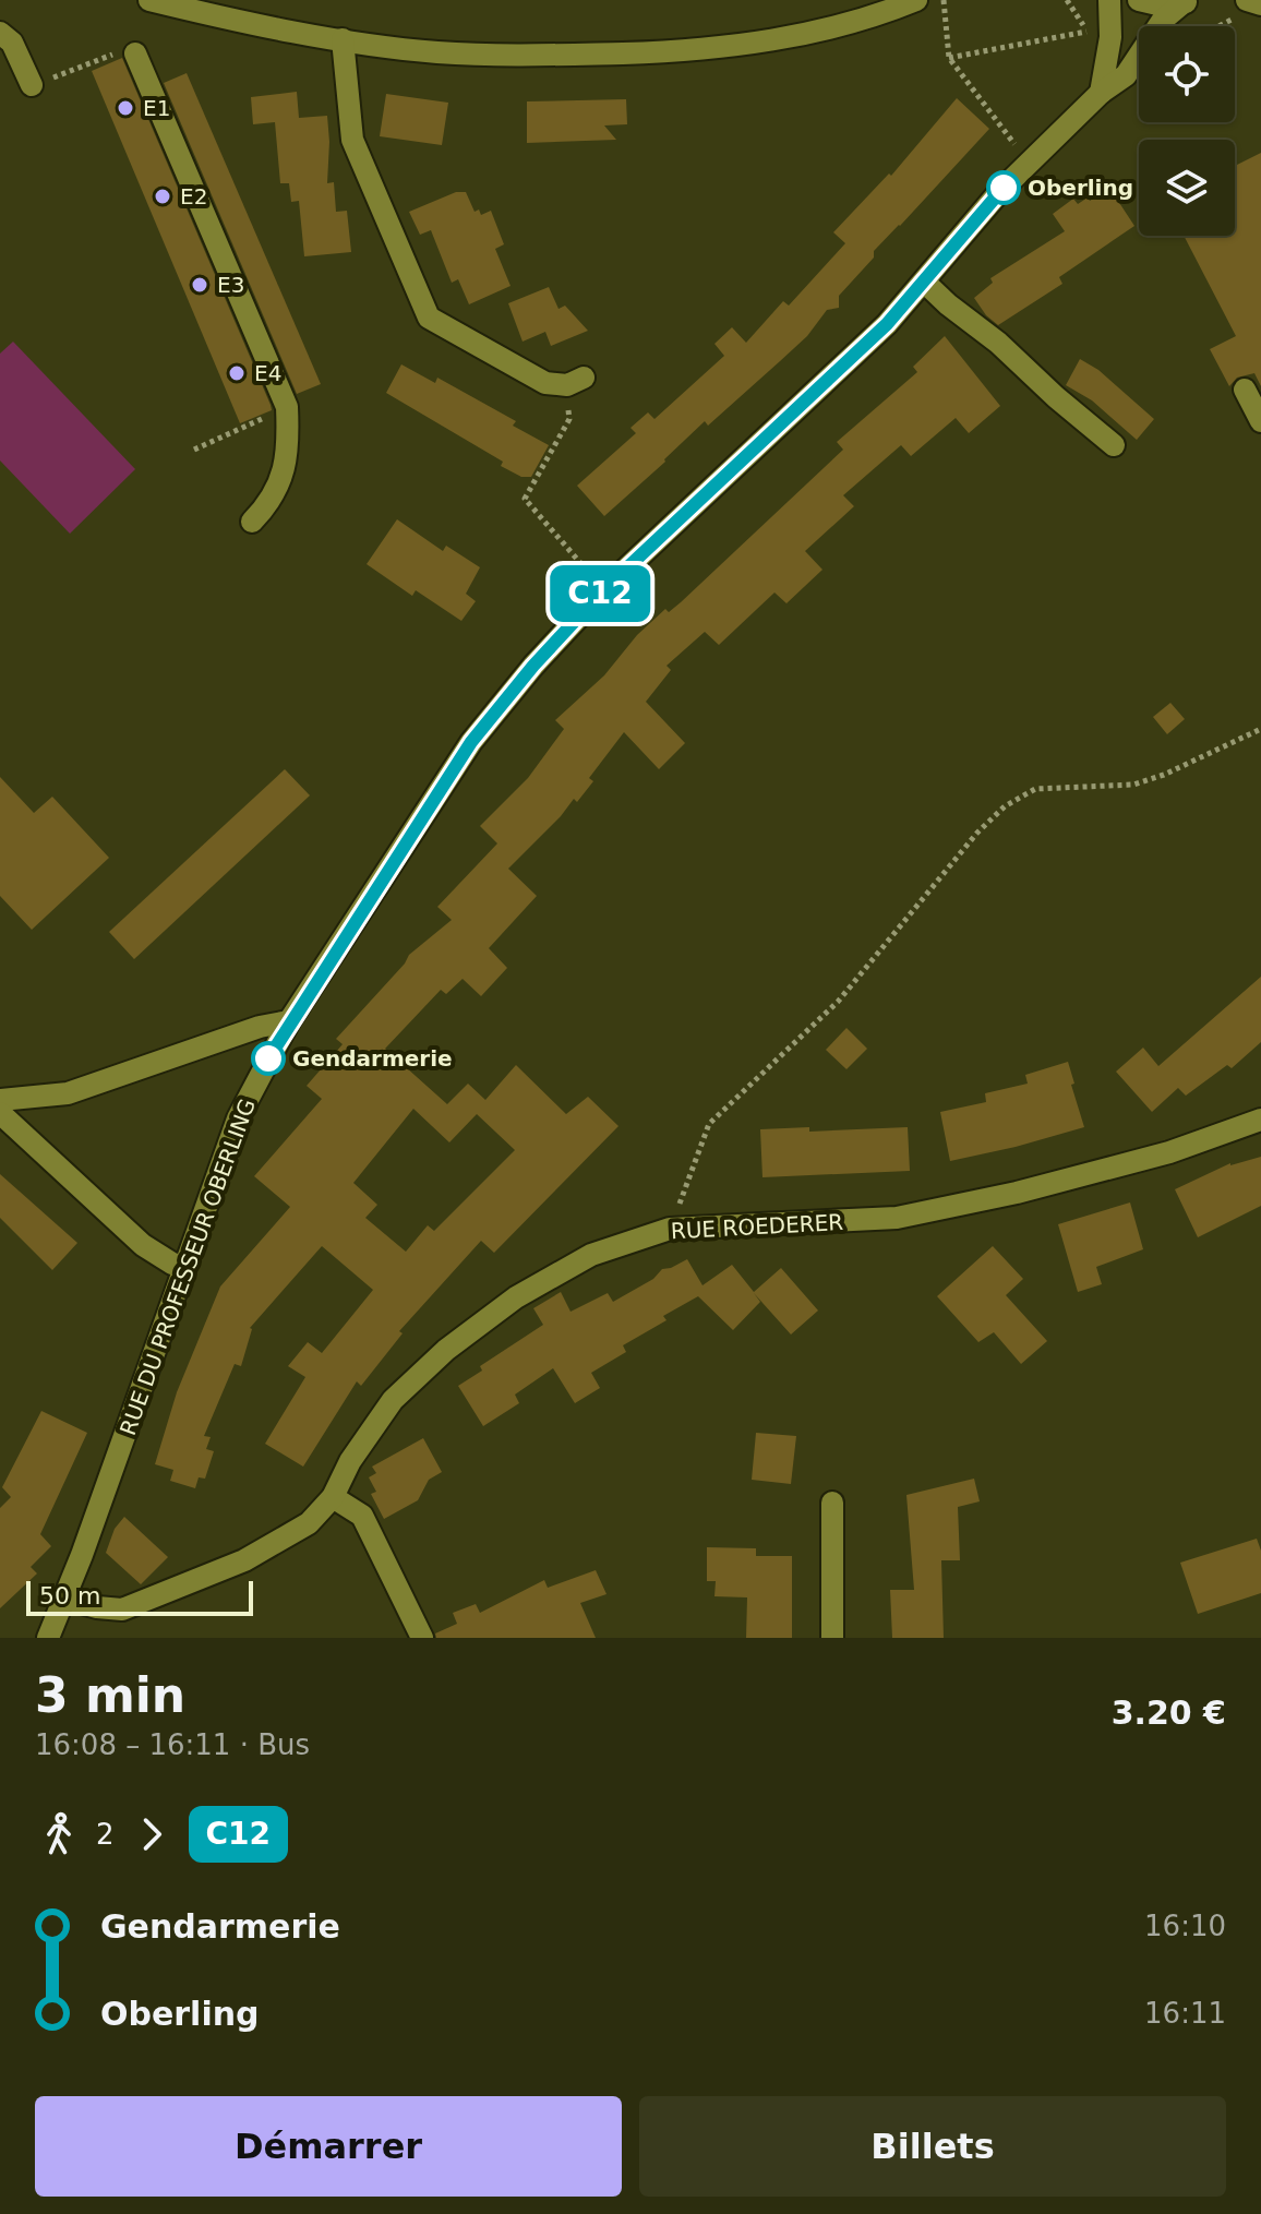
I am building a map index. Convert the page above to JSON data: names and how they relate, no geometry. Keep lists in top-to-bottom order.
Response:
{
  "streets": {
    "street": ["RUE ROEDERER", "RUE DU PROFESSEUR OBERLING"]
  },
  "crossings": [
    ["RUE ROEDERER", "RUE DU PROFESSEUR OBERLING"]
  ],
  "places": [
    "E1",
    "Oberling",
    "E2",
    "E3",
    "E4",
    "Gendarmerie"
  ],
  "lines": ["bus line C12"],
  "scale_bar": "50 m",
  "page": {
    "on_map": "C12",
    "scale": "50 m",
    "heading": ["3 min", "16:08 – 16:11 · Bus", "3.20 €"],
    "legs": ["2", "C12"],
    "list": [
      {
        "name": "Gendarmerie",
        "value": "16:10"
      },
      {
        "name": "Oberling",
        "value": "16:11"
      }
    ],
    "buttons": ["Démarrer", "Billets"]
  }
}
